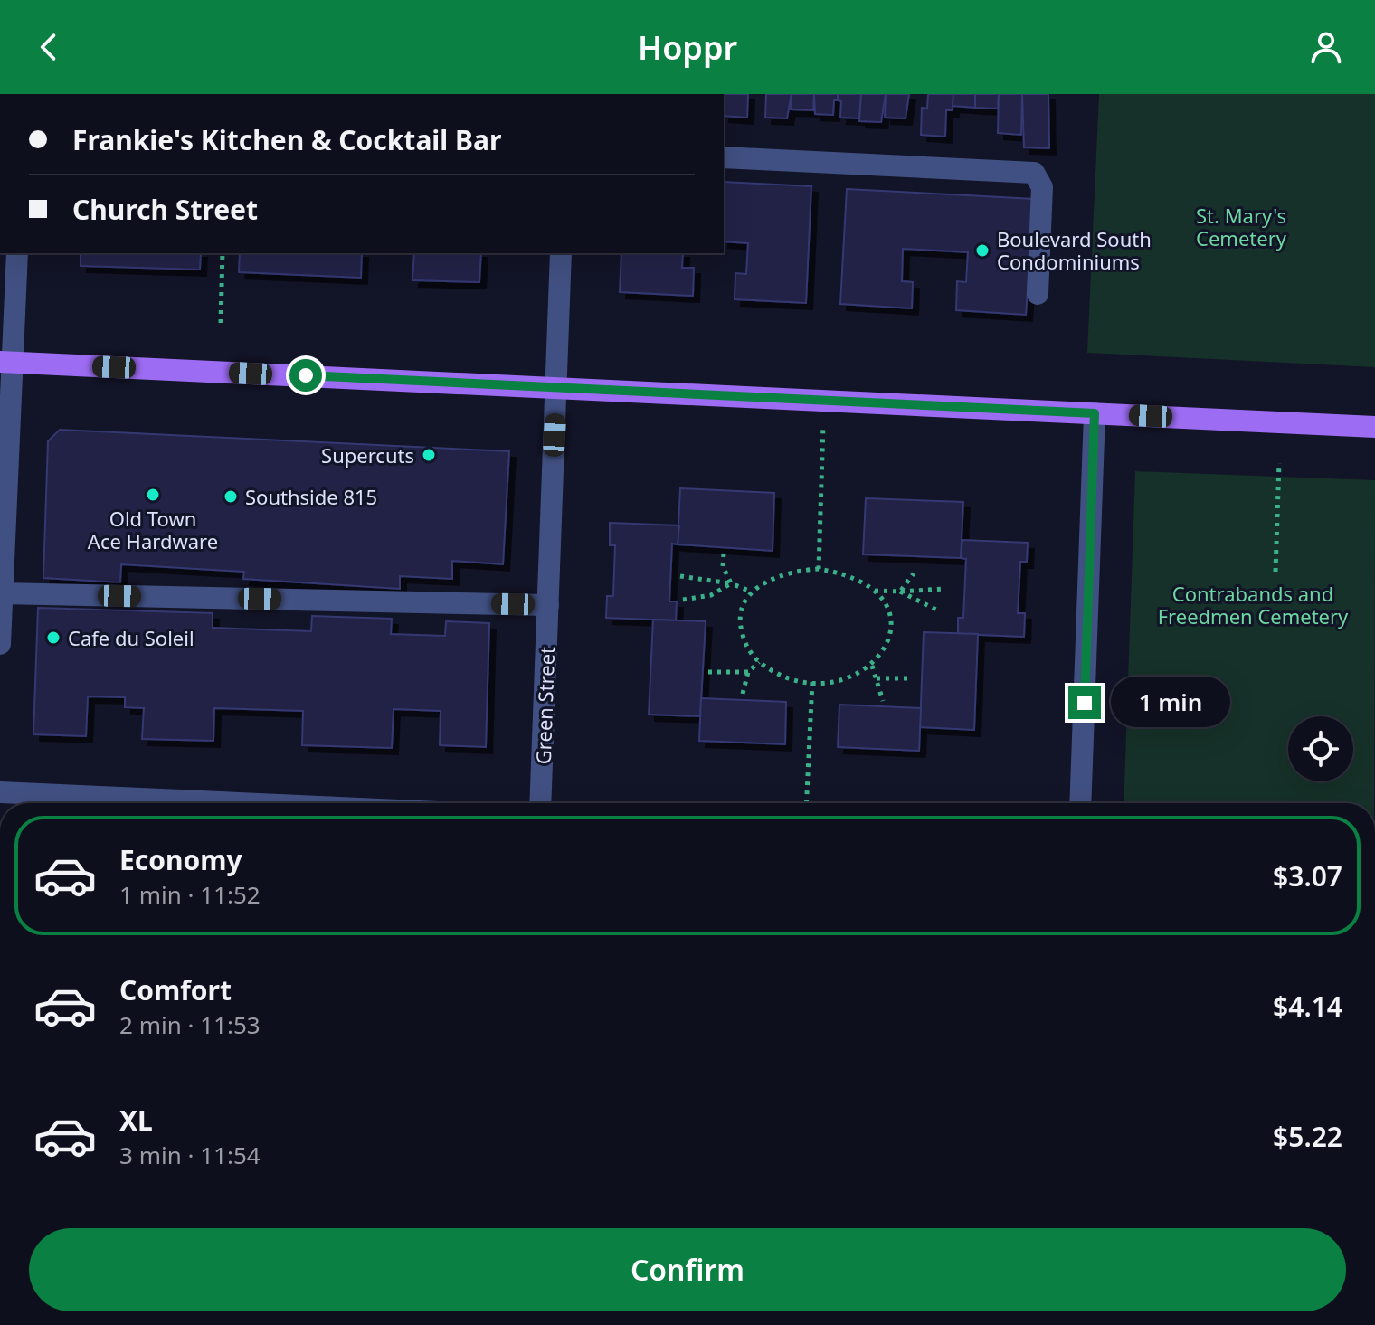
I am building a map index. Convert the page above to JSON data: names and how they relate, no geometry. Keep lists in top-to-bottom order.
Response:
{
  "streets": {
    "street": ["Green Street"]
  },
  "parks": ["St. Mary's Cemetery", "Contrabands and Freedmen Cemetery"],
  "places": [
    "Boulevard South Condominiums",
    "Supercuts",
    "Old Town Ace Hardware",
    "Southside 815",
    "Cafe du Soleil"
  ],
  "page": {
    "header": "Hoppr",
    "banner": ["Frankie's Kitchen & Cocktail Bar", "Church Street"],
    "bubble": "1 min",
    "list": [
      {
        "name": "Economy",
        "note": "1 min · 11:52",
        "value": "$3.07"
      },
      {
        "name": "Comfort",
        "note": "2 min · 11:53",
        "value": "$4.14"
      },
      {
        "name": "XL",
        "note": "3 min · 11:54",
        "value": "$5.22"
      }
    ],
    "buttons": "Confirm"
  }
}
